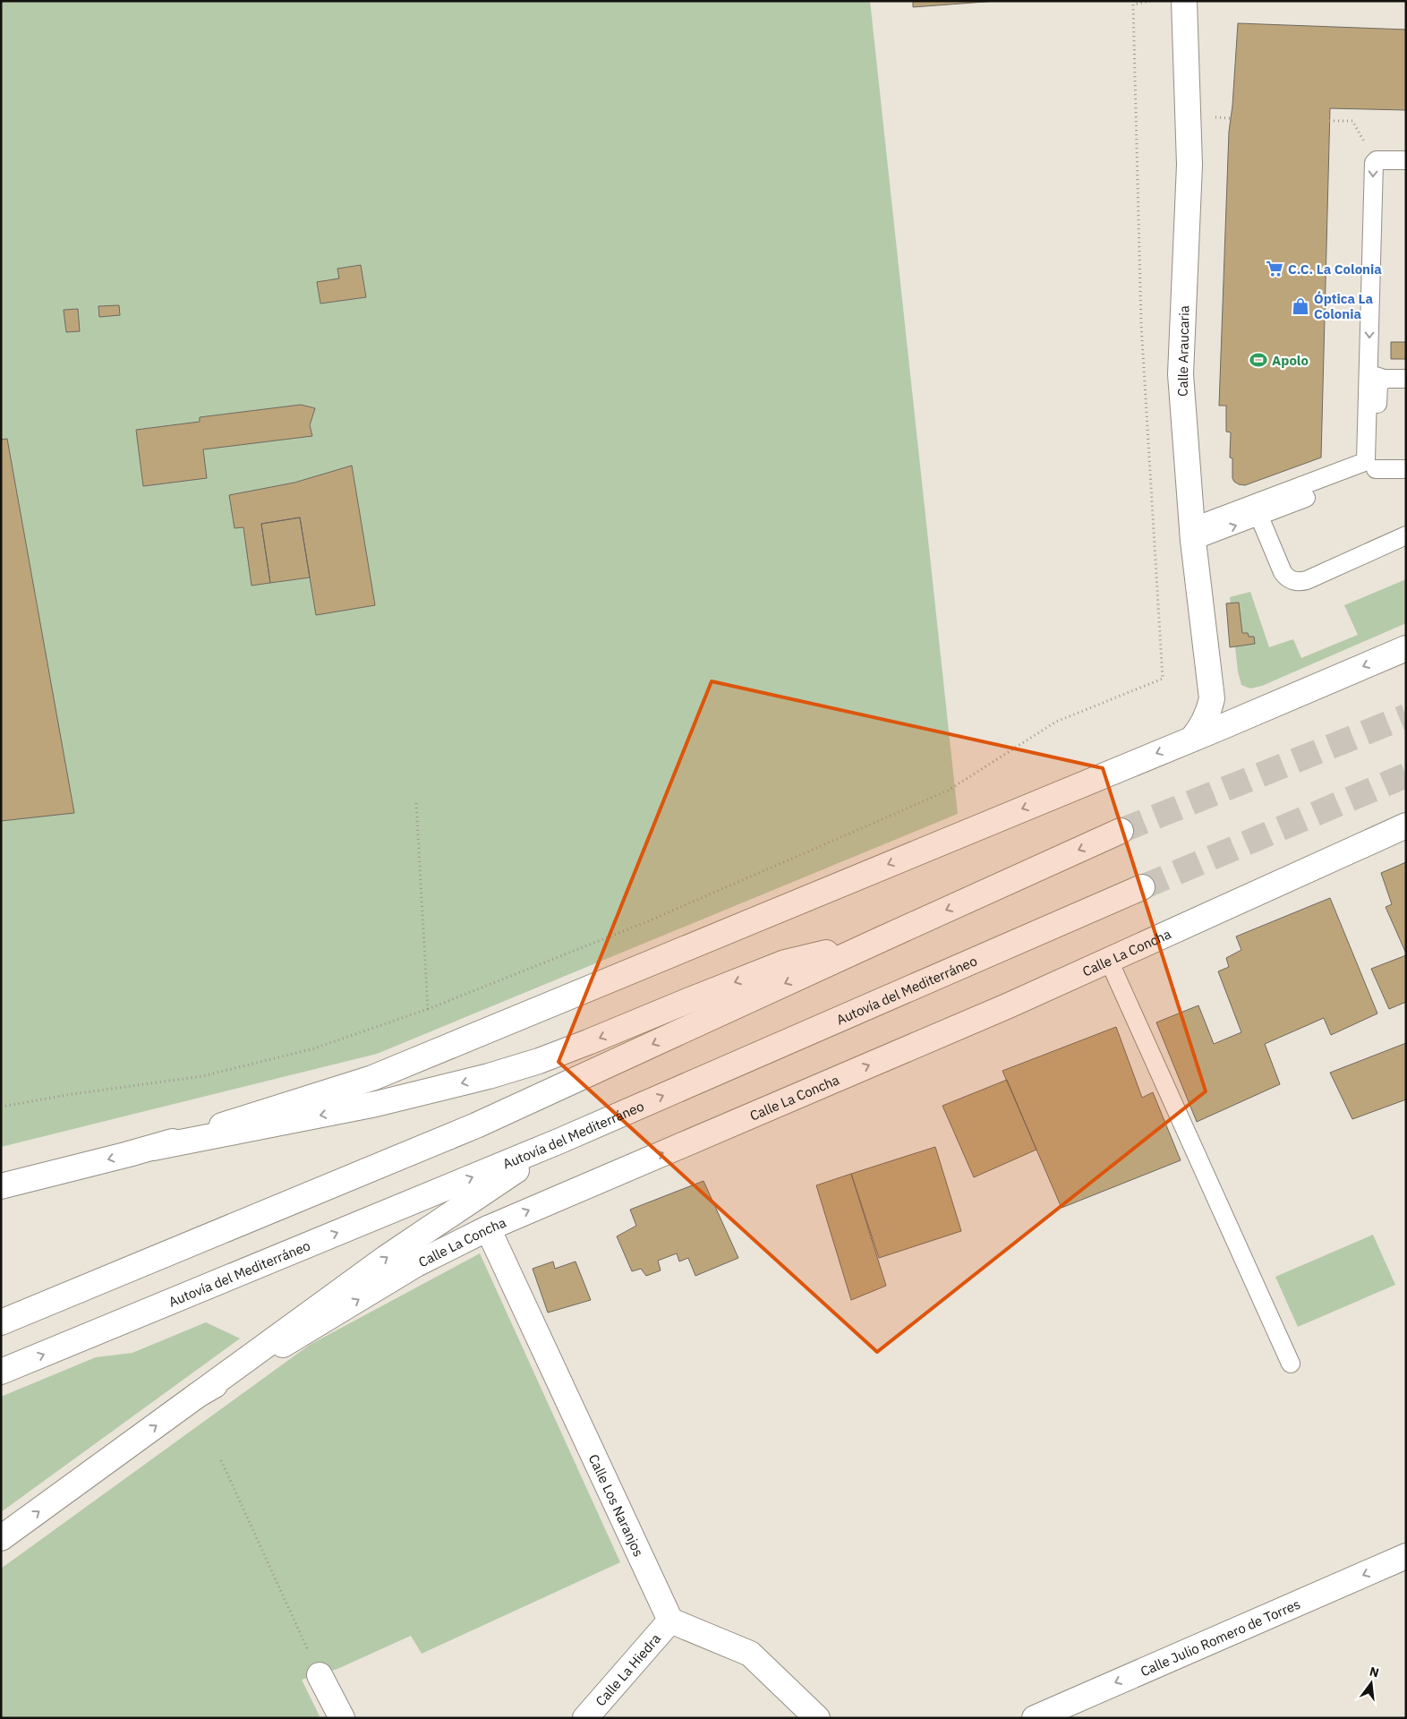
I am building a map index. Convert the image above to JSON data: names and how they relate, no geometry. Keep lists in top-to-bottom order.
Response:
{
  "streets": {
    "main road": [
      "Calle Araucaria",
      "Calle La Concha",
      "Autovía del Mediterráneo",
      "Calle Los Naranjos",
      "Calle Julio Romero de Torres",
      "Calle La Hiedra"
    ]
  },
  "crossings": [
    ["Calle La Concha", "Calle Los Naranjos"],
    ["Calle Los Naranjos", "Calle La Hiedra"]
  ],
  "one_way": ["Calle Julio Romero de Torres"],
  "places": {
    "supermarket": ["C.C. La Colonia"],
    "shop": ["Óptica La Colonia"],
    "sports": ["Apolo"]
  },
  "north": "top"
}
